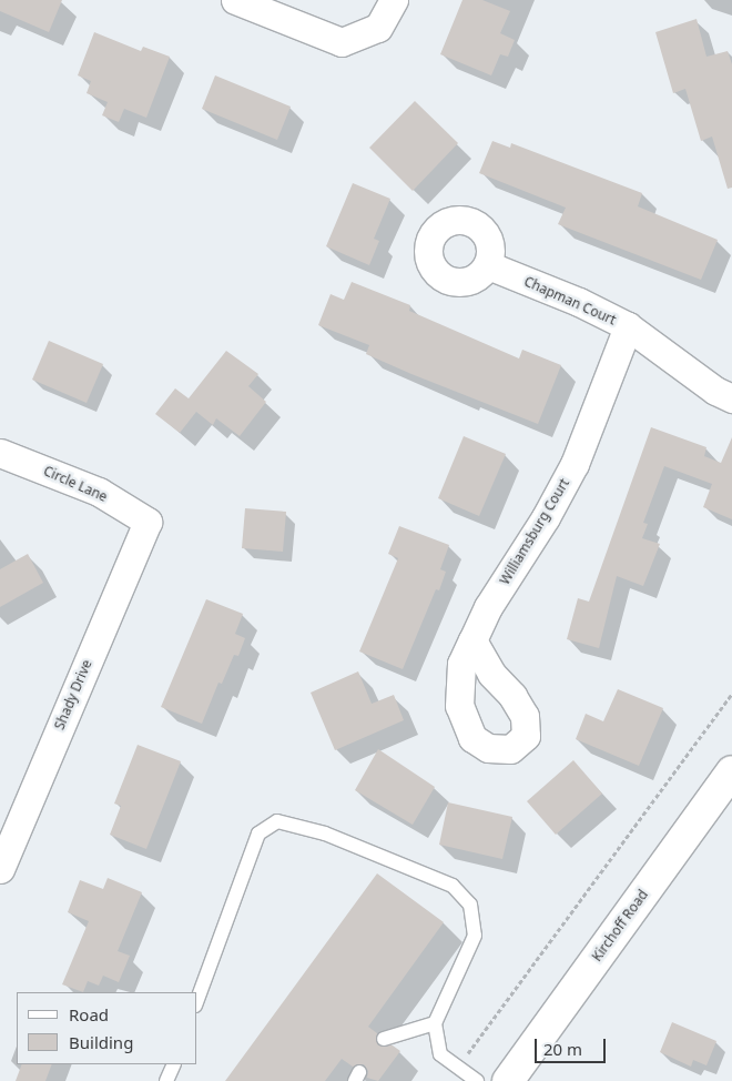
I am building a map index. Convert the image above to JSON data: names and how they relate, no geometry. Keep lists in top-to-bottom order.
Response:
{
  "streets": {
    "main road": ["Kirchoff Road"],
    "street": [
      "Chapman Court",
      "Circle Lane",
      "Williamsburg Court",
      "Shady Drive"
    ]
  },
  "crossings": [
    ["Chapman Court", "Williamsburg Court"],
    ["Circle Lane", "Shady Drive"]
  ],
  "legend": ["Road", "Building"],
  "scale_bar": "20 m"
}
